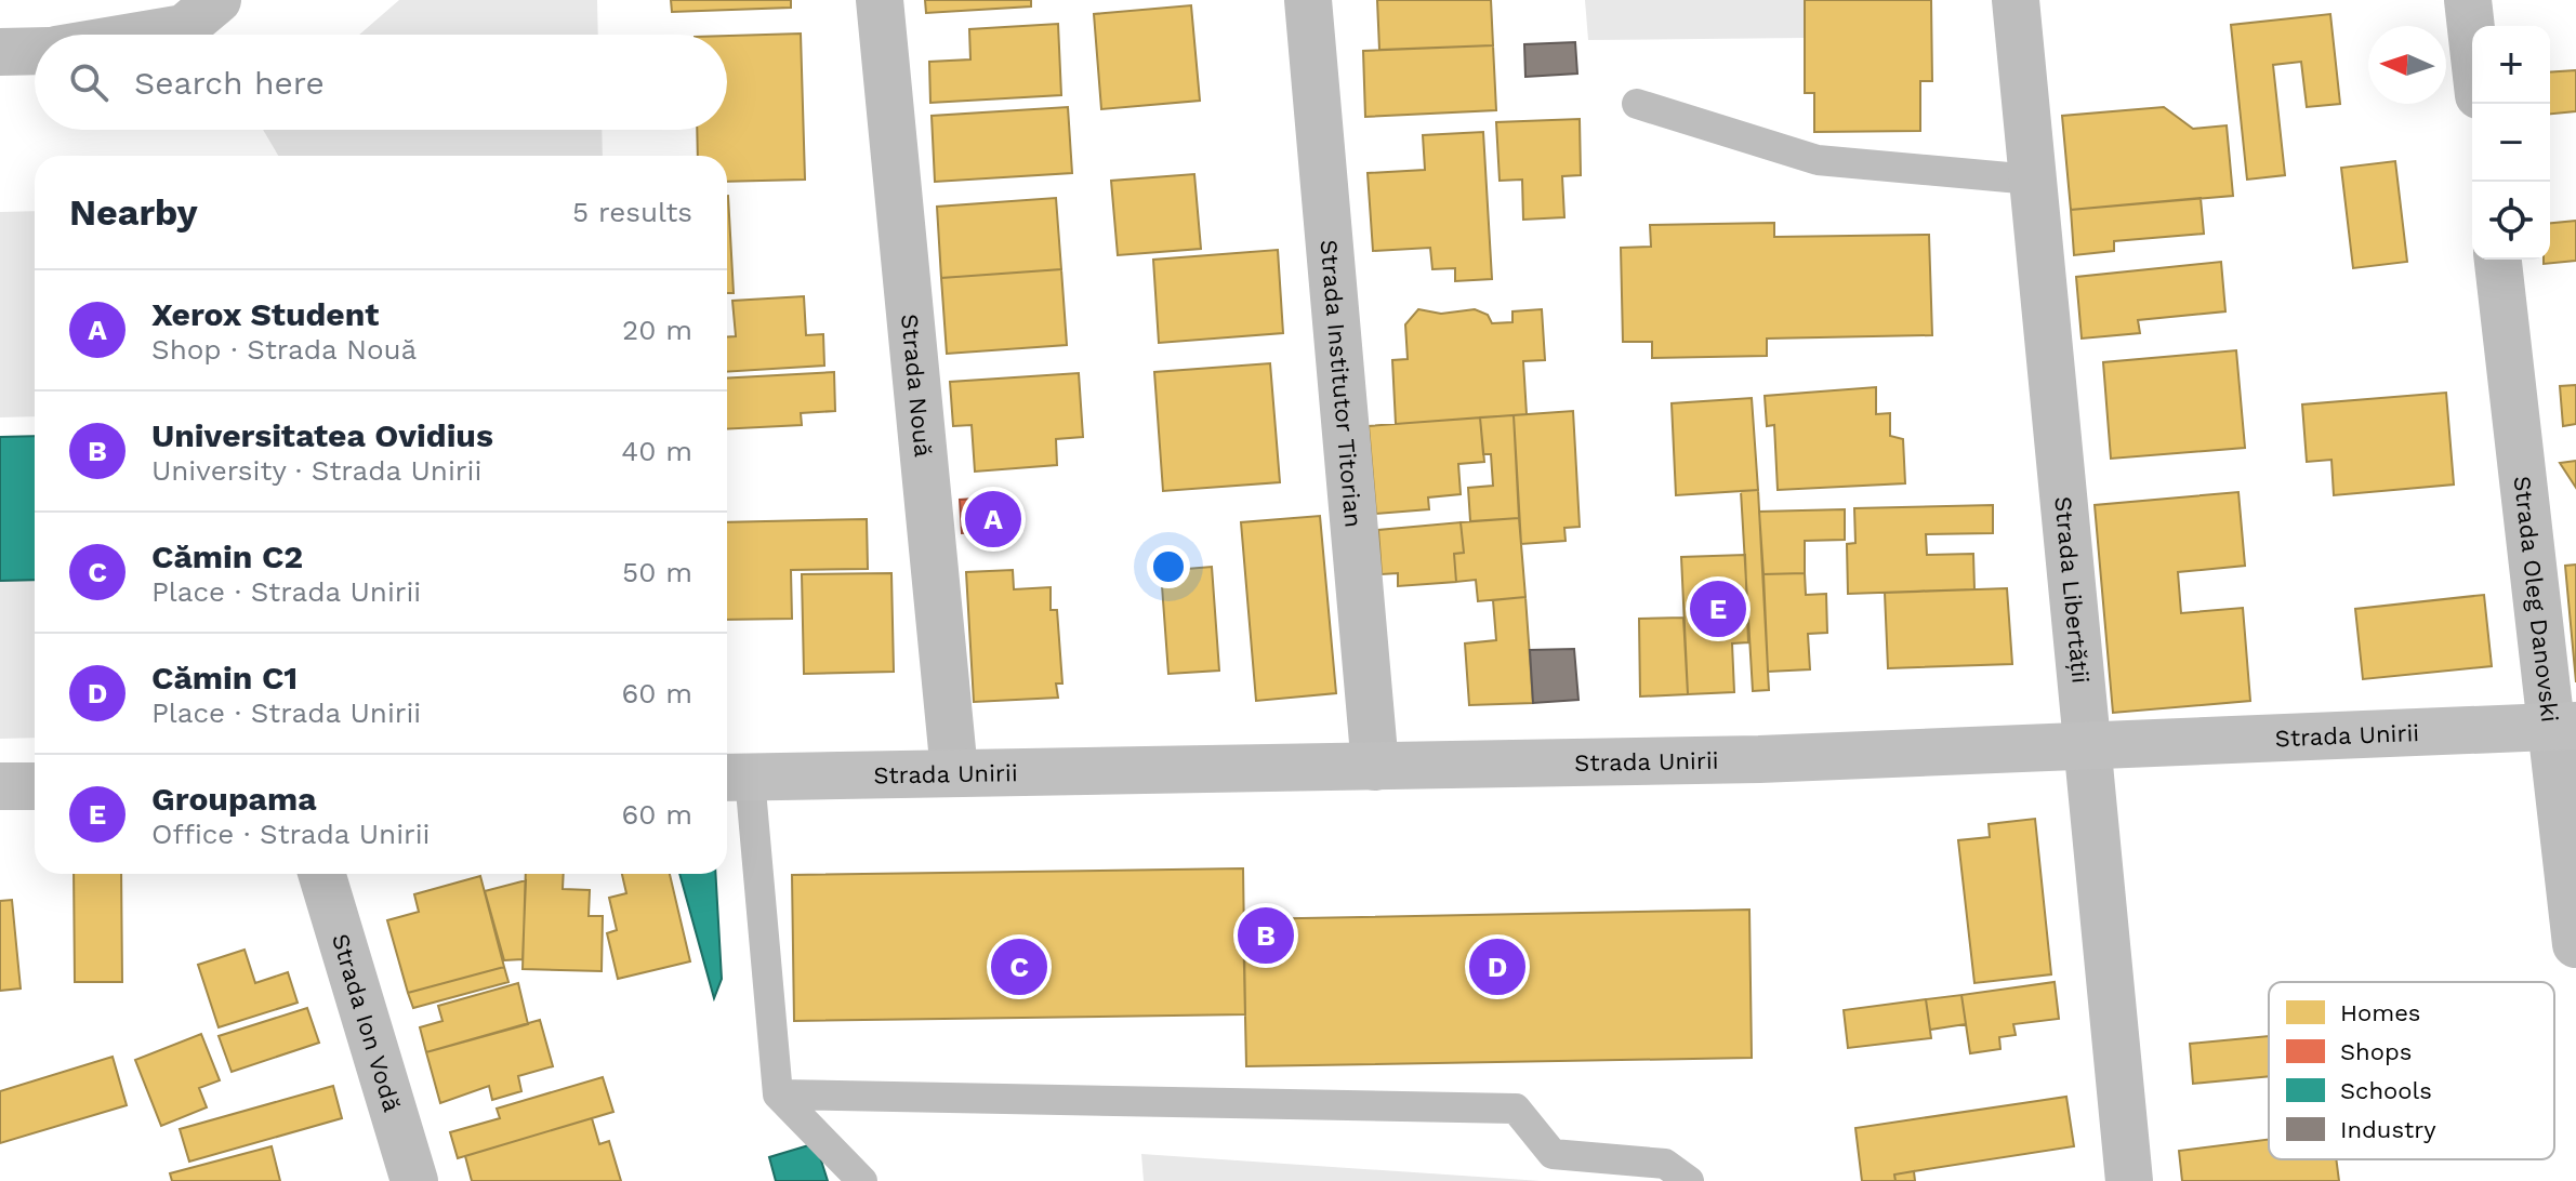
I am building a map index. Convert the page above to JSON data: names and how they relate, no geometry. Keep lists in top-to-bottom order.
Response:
{
  "streets": {
    "street": [
      "Strada Institutor Titorian",
      "Strada Nouă",
      "Strada Libertății",
      "Strada Oleg Danovski",
      "Strada Unirii",
      "Strada Ion Vodă"
    ]
  },
  "crossings": [
    ["Strada Institutor Titorian", "Strada Unirii"],
    ["Strada Nouă", "Strada Unirii"],
    ["Strada Libertății", "Strada Unirii"],
    ["Strada Oleg Danovski", "Strada Unirii"]
  ],
  "legend": [
    "Homes",
    "Shops",
    "Schools",
    "Industry"
  ],
  "north": "left",
  "page": {
    "map_buttons": ["+", "−"],
    "search": "Search here",
    "heading": ["Nearby", "5 results"],
    "list": [
      {
        "mark": "A",
        "name": "Xerox Student",
        "note": "Shop · Strada Nouă",
        "value": "20 m"
      },
      {
        "mark": "B",
        "name": "Universitatea Ovidius",
        "note": "University · Strada Unirii",
        "value": "40 m"
      },
      {
        "mark": "C",
        "name": "Cămin C2",
        "note": "Place · Strada Unirii",
        "value": "50 m"
      },
      {
        "mark": "D",
        "name": "Cămin C1",
        "note": "Place · Strada Unirii",
        "value": "60 m"
      },
      {
        "mark": "E",
        "name": "Groupama",
        "note": "Office · Strada Unirii",
        "value": "60 m"
      }
    ],
    "pins": [
      "A",
      "E",
      "B",
      "C",
      "D"
    ]
  }
}
